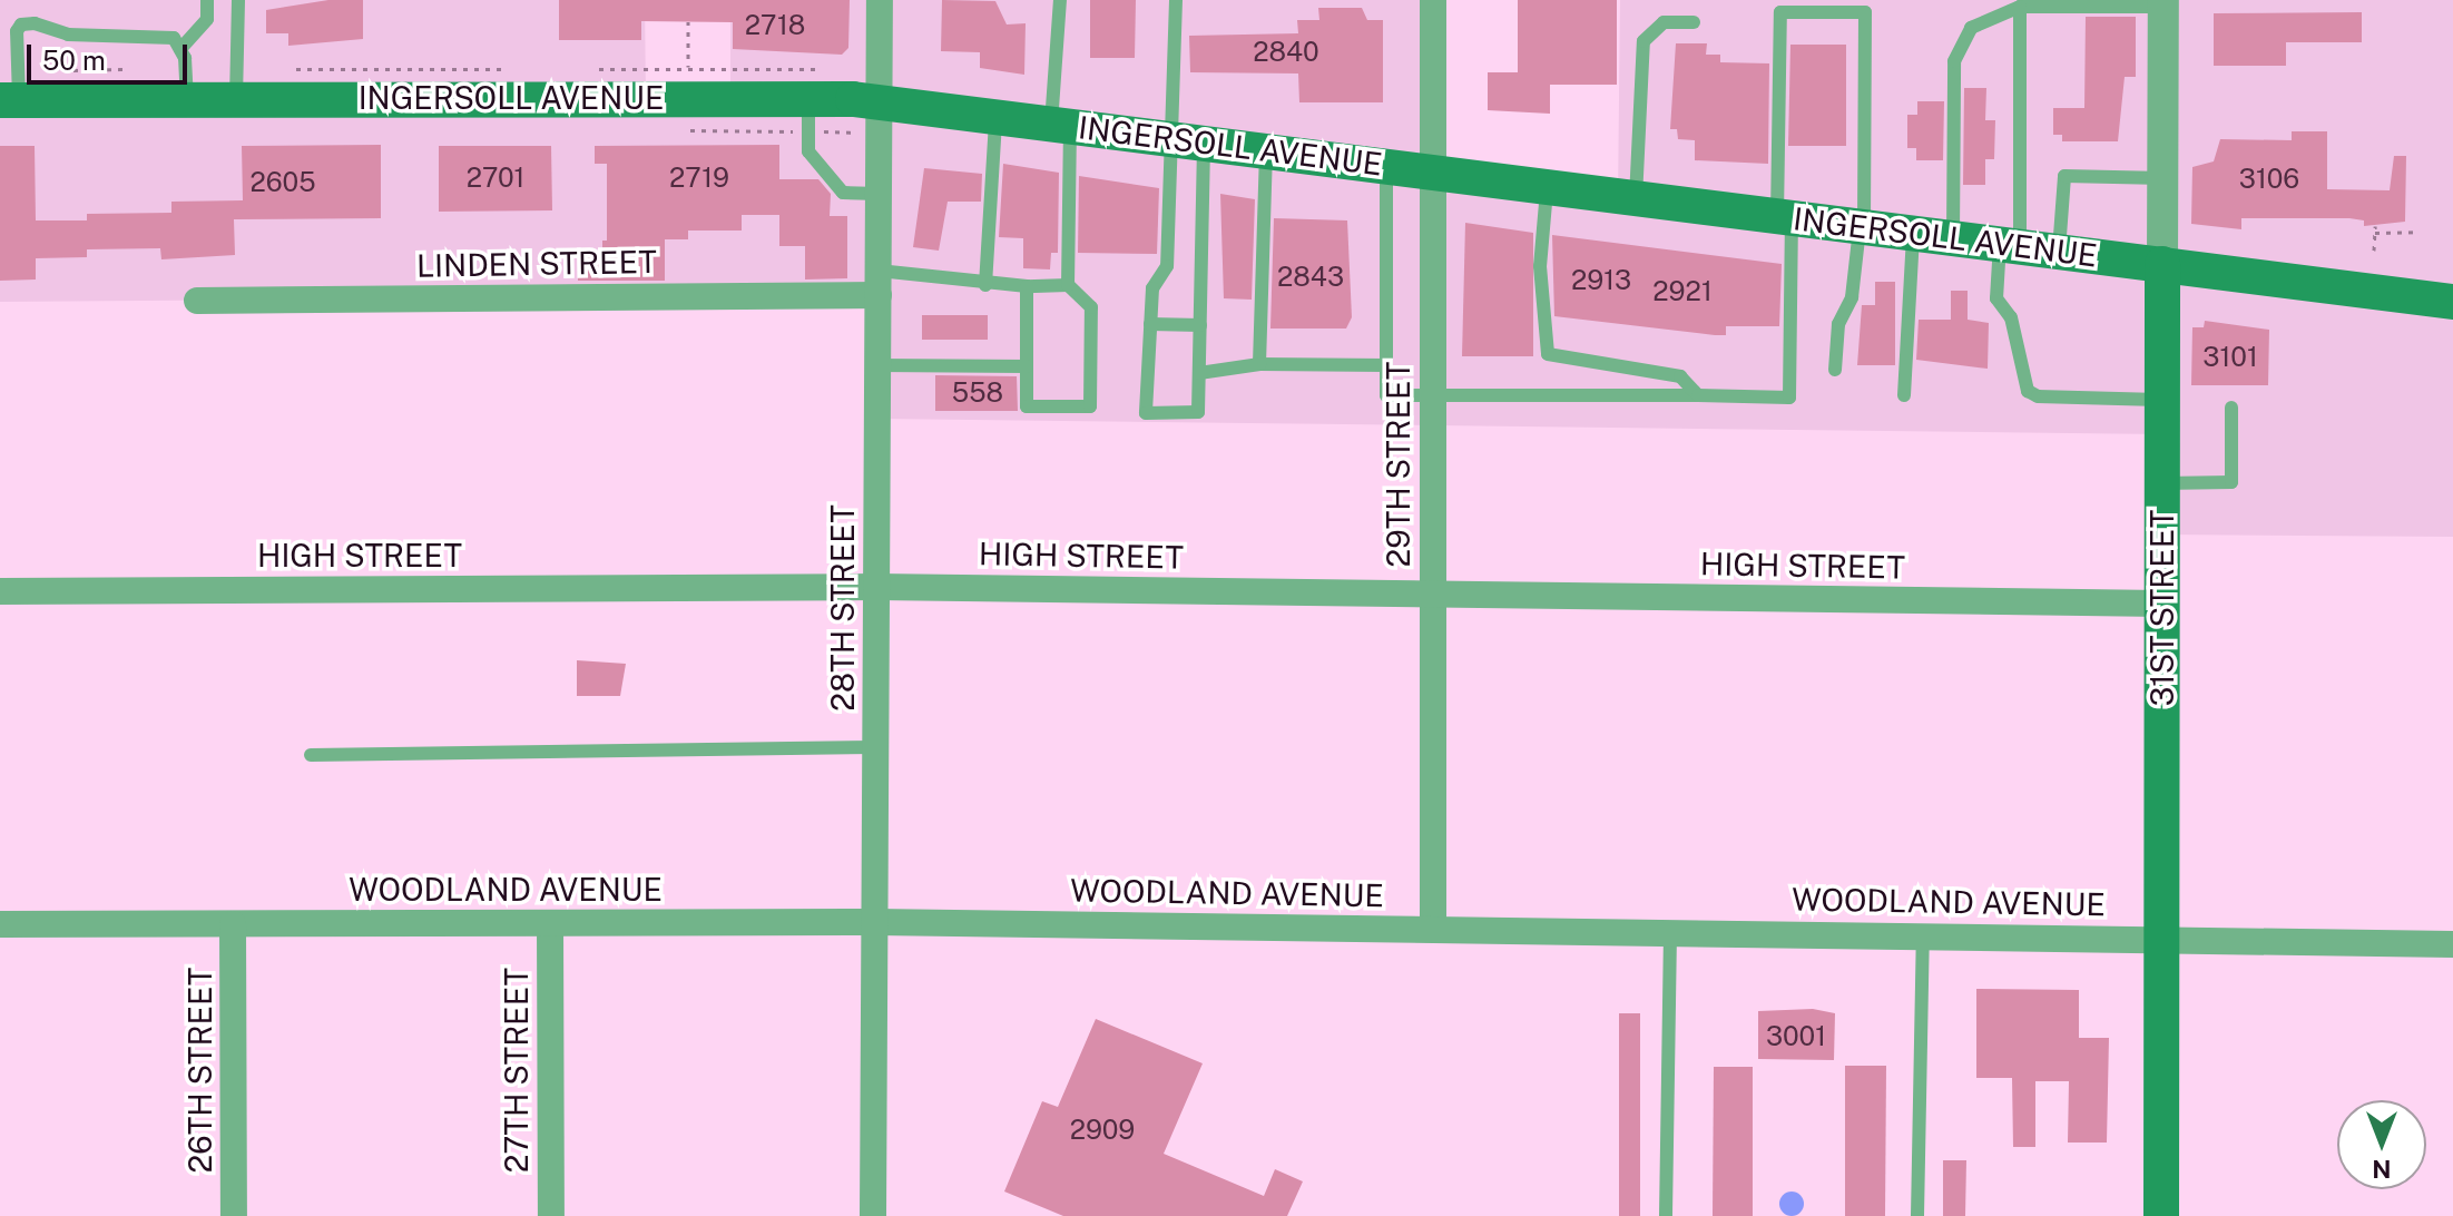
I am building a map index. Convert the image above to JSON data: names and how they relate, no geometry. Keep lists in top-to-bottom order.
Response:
{
  "streets": {
    "main road": ["INGERSOLL AVENUE", "31ST STREET"],
    "street": [
      "LINDEN STREET",
      "29TH STREET",
      "HIGH STREET",
      "28TH STREET",
      "WOODLAND AVENUE",
      "26TH STREET",
      "27TH STREET"
    ]
  },
  "crossings": [
    ["INGERSOLL AVENUE", "29TH STREET"],
    ["INGERSOLL AVENUE", "28TH STREET"],
    ["INGERSOLL AVENUE", "31ST STREET"],
    ["LINDEN STREET", "28TH STREET"],
    ["29TH STREET", "HIGH STREET"],
    ["29TH STREET", "WOODLAND AVENUE"],
    ["HIGH STREET", "28TH STREET"],
    ["HIGH STREET", "31ST STREET"],
    ["28TH STREET", "WOODLAND AVENUE"],
    ["31ST STREET", "WOODLAND AVENUE"],
    ["WOODLAND AVENUE", "26TH STREET"],
    ["WOODLAND AVENUE", "27TH STREET"]
  ],
  "house_numbers": [
    "2718",
    "2840",
    "2701",
    "2719",
    "3106",
    "2605",
    "2843",
    "2913",
    "2921",
    "3101",
    "558",
    "3001",
    "2909"
  ],
  "scale_bar": "50 m",
  "north": "bottom"
}
